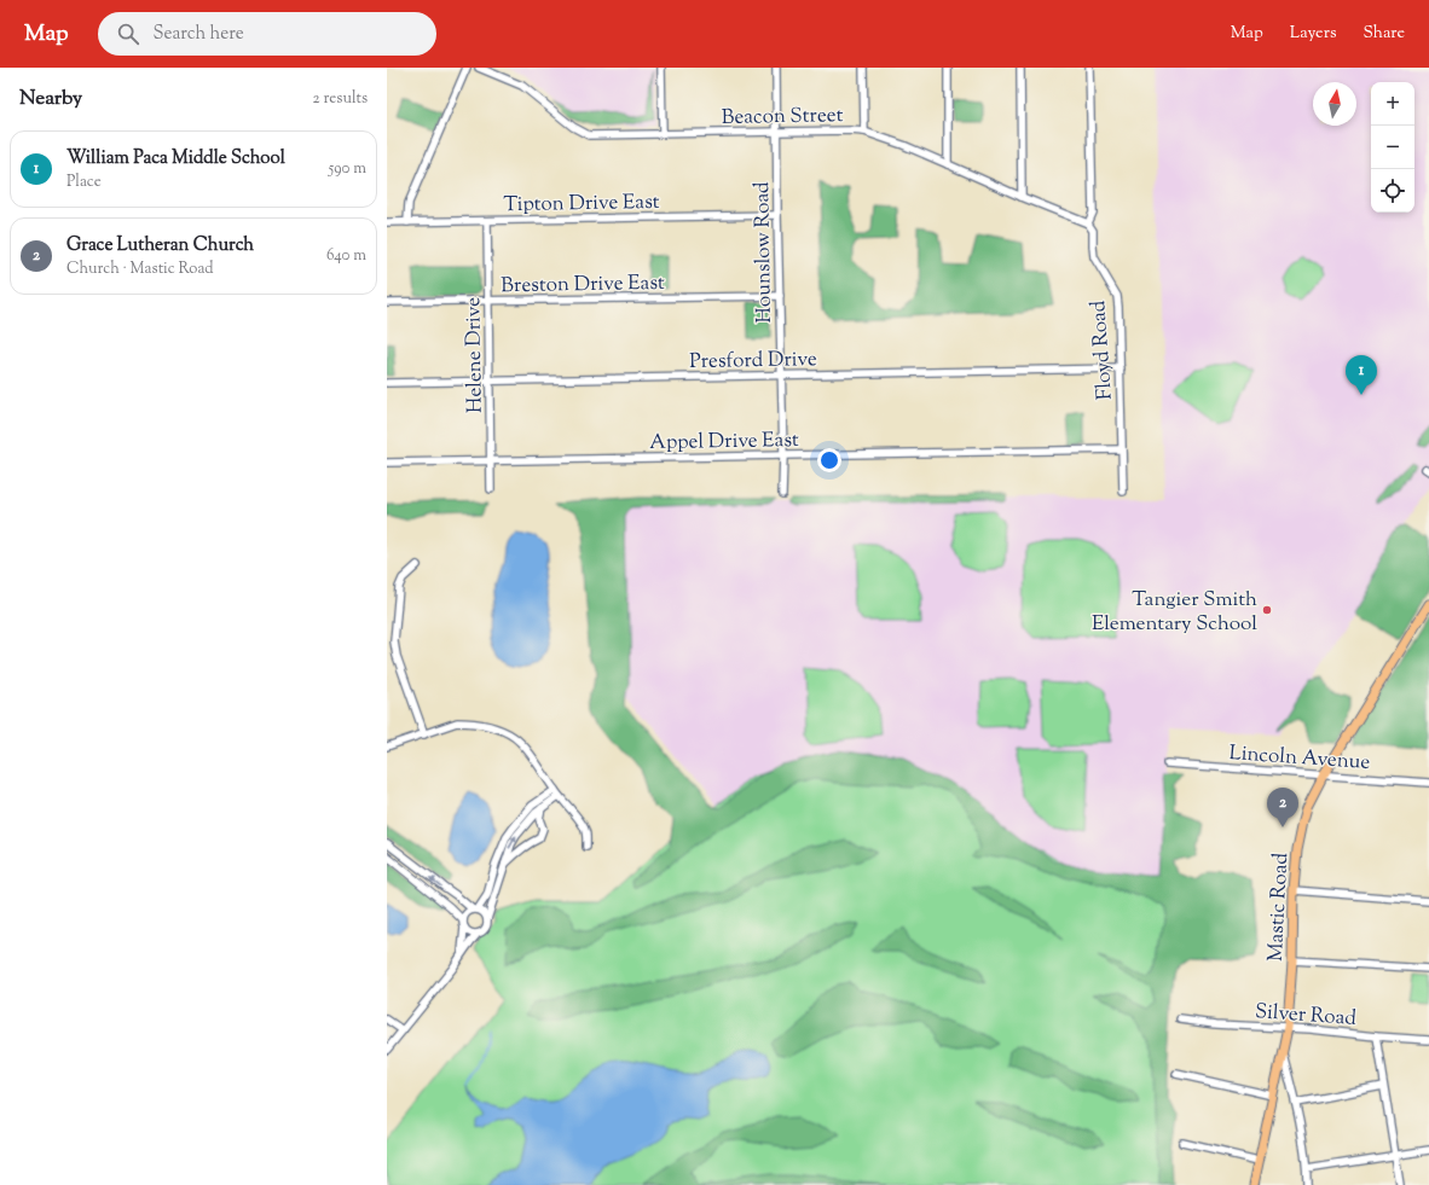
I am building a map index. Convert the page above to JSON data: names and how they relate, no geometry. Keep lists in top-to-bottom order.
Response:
{
  "streets": {
    "main road": ["Mastic Road"],
    "street": [
      "Beacon Street",
      "Tipton Drive East",
      "Hounslow Road",
      "Breston Drive East",
      "Floyd Road",
      "Helene Drive",
      "Presford Drive",
      "Appel Drive East",
      "Lincoln Avenue",
      "Silver Road"
    ]
  },
  "crossings": [
    ["Beacon Street", "Hounslow Road"],
    ["Beacon Street", "Floyd Road"],
    ["Tipton Drive East", "Hounslow Road"],
    ["Tipton Drive East", "Helene Drive"],
    ["Hounslow Road", "Breston Drive East"],
    ["Hounslow Road", "Presford Drive"],
    ["Hounslow Road", "Appel Drive East"],
    ["Breston Drive East", "Helene Drive"],
    ["Floyd Road", "Presford Drive"],
    ["Floyd Road", "Appel Drive East"],
    ["Helene Drive", "Presford Drive"],
    ["Helene Drive", "Appel Drive East"],
    ["Lincoln Avenue", "Mastic Road"],
    ["Mastic Road", "Silver Road"]
  ],
  "places": ["Tangier Smith Elementary School"],
  "north": "top",
  "page": {
    "header": "Map",
    "search": "Search here",
    "nav": ["Map", "Layers", "Share"],
    "heading": ["Nearby", "2 results"],
    "map_buttons": ["+", "−"],
    "list": [
      {
        "mark": "1",
        "name": "William Paca Middle School",
        "note": "Place",
        "value": "590 m"
      },
      {
        "mark": "2",
        "name": "Grace Lutheran Church",
        "note": "Church · Mastic Road",
        "value": "640 m"
      }
    ],
    "pins": ["1", "2"]
  }
}
